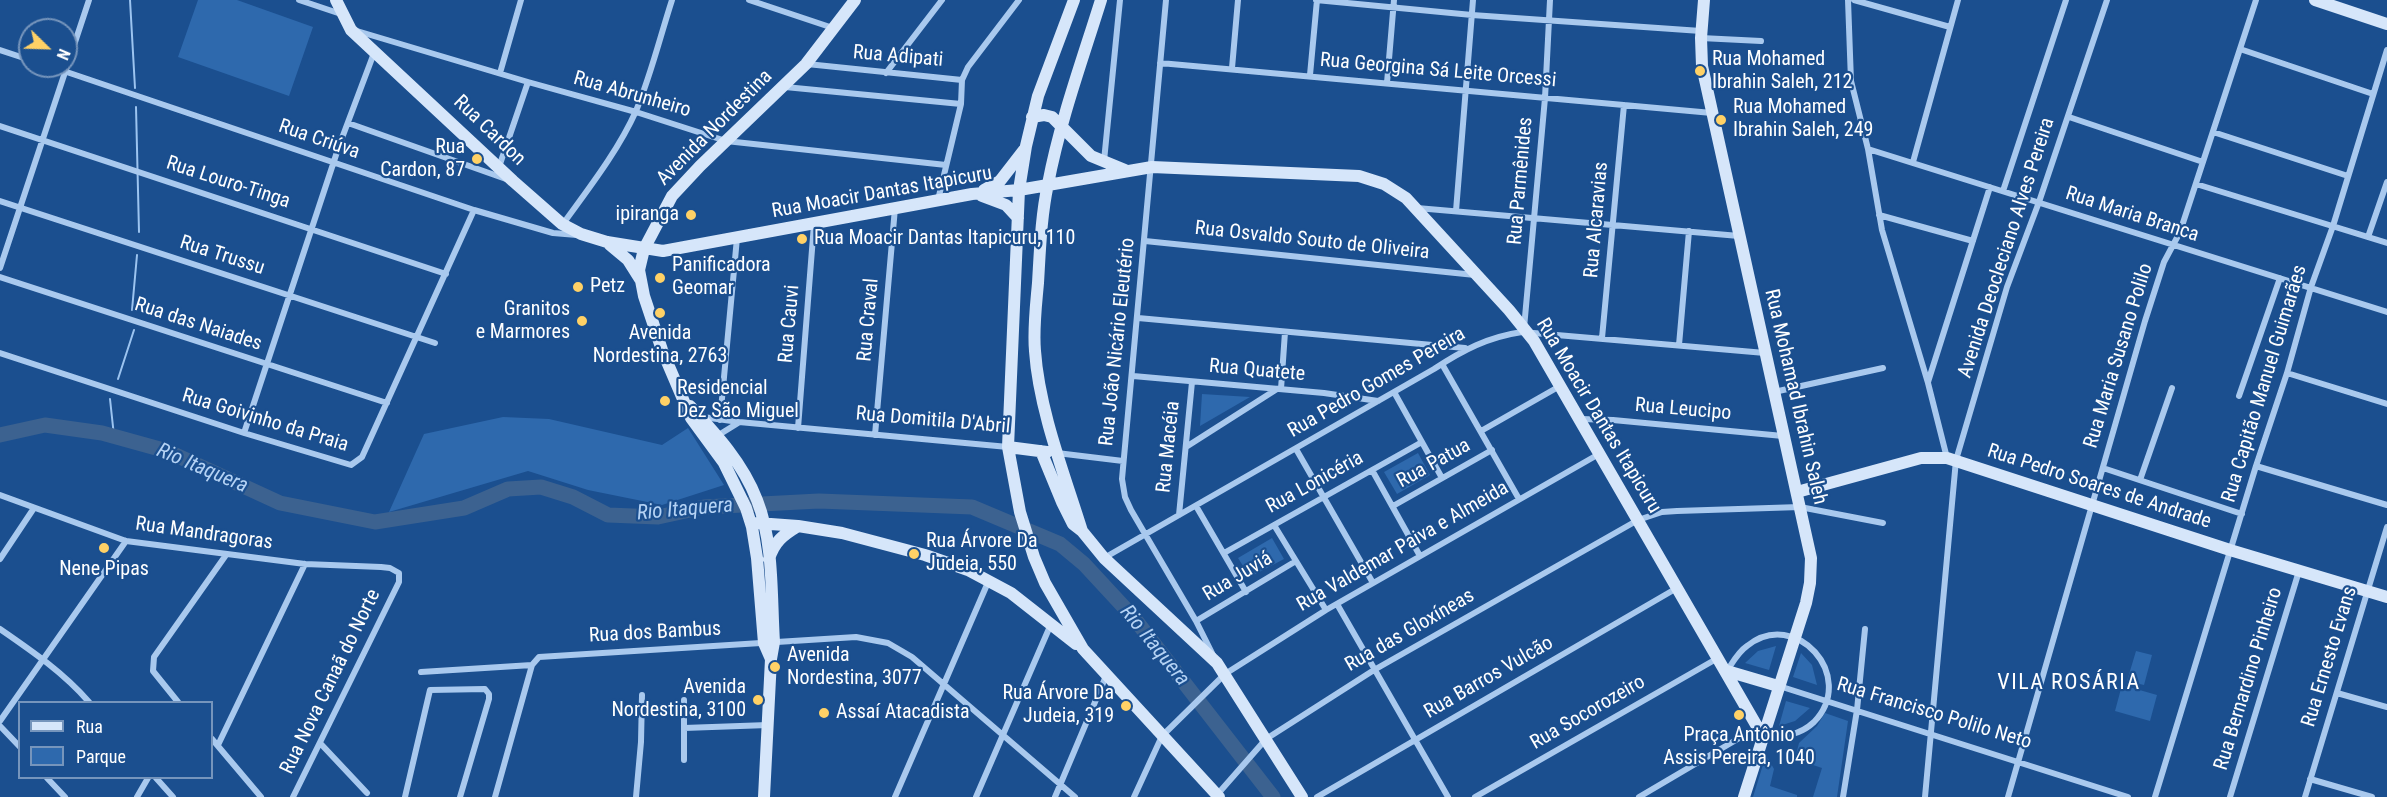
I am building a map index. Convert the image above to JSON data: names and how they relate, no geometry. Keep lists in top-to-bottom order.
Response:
{
  "streets": {
    "street": [
      "Rua Adipati",
      "Rua Georgina Sá Leite Orcessi",
      "Rua Abrunheiro",
      "Avenida Nordestina",
      "Rua Cardon",
      "Rua Criúva",
      "Rua Parmênides",
      "Rua Louro-Tinga",
      "Rua Moacir Dantas Itapicuru",
      "Rua Maria Branca",
      "Rua Alcaravias",
      "Rua Osvaldo Souto de Oliveira",
      "Avenida Deocleciano Alves Pereira",
      "Rua Trussu",
      "Rua Craval",
      "Rua Cauvi",
      "Rua das Naiades",
      "Rua João Nicário Eleutério",
      "Rua Maria Susano Polilo",
      "Rua Quatete",
      "Rua Pedro Gomes Pereira",
      "Rua Capitão Manuel Guimarães",
      "Rua Mohamad Ibrahin Saleh",
      "Rua Leucipo",
      "Rua Goivinho da Praia",
      "Rua Domitila D'Abril",
      "Rua Macéia",
      "Rua Patua",
      "Rua Lonicéria",
      "Rua Pedro Soares de Andrade",
      "Rua Mandragoras",
      "Rua Valdemar Paiva e Almeida",
      "Rua Juviá",
      "Rua das Gloxíneas",
      "Rua dos Bambus",
      "Rua Ernesto Evans",
      "Rua Barros Vulcão",
      "Rua Bernardino Pinheiro",
      "Rua Nova Canaã do Norte",
      "Rua Socorozeiro",
      "Rua Francisco Polilo Neto"
    ]
  },
  "crossings": [
    ["Rua Adipati", "Avenida Nordestina"],
    ["Rua Georgina Sá Leite Orcessi", "Rua Parmênides"],
    ["Rua Georgina Sá Leite Orcessi", "Rua Alcaravias"],
    ["Rua Georgina Sá Leite Orcessi", "Rua João Nicário Eleutério"],
    ["Rua Georgina Sá Leite Orcessi", "Rua Mohamad Ibrahin Saleh"],
    ["Rua Abrunheiro", "Avenida Nordestina"],
    ["Rua Abrunheiro", "Rua Cardon"],
    ["Avenida Nordestina", "Rua Cardon"],
    ["Avenida Nordestina", "Rua Moacir Dantas Itapicuru"],
    ["Avenida Nordestina", "Rua Domitila D'Abril"],
    ["Avenida Nordestina", "Rua dos Bambus"],
    ["Rua Cardon", "Rua Criúva"],
    ["Rua Cardon", "Rua Moacir Dantas Itapicuru"],
    ["Rua Criúva", "Rua Goivinho da Praia"],
    ["Rua Parmênides", "Rua Moacir Dantas Itapicuru"],
    ["Rua Parmênides", "Rua Pedro Gomes Pereira"],
    ["Rua Louro-Tinga", "Rua Goivinho da Praia"],
    ["Rua Moacir Dantas Itapicuru", "Rua Osvaldo Souto de Oliveira"],
    ["Rua Moacir Dantas Itapicuru", "Rua Craval"],
    ["Rua Moacir Dantas Itapicuru", "Rua Cauvi"],
    ["Rua Moacir Dantas Itapicuru", "Rua João Nicário Eleutério"],
    ["Rua Moacir Dantas Itapicuru", "Rua Pedro Gomes Pereira"],
    ["Rua Moacir Dantas Itapicuru", "Rua Mohamad Ibrahin Saleh"],
    ["Rua Moacir Dantas Itapicuru", "Rua Leucipo"],
    ["Rua Moacir Dantas Itapicuru", "Rua Valdemar Paiva e Almeida"],
    ["Rua Moacir Dantas Itapicuru", "Rua das Gloxíneas"],
    ["Rua Moacir Dantas Itapicuru", "Rua Barros Vulcão"],
    ["Rua Moacir Dantas Itapicuru", "Rua Socorozeiro"],
    ["Rua Moacir Dantas Itapicuru", "Rua Francisco Polilo Neto"],
    ["Rua Maria Branca", "Avenida Deocleciano Alves Pereira"],
    ["Rua Maria Branca", "Rua Maria Susano Polilo"],
    ["Rua Maria Branca", "Rua Capitão Manuel Guimarães"],
    ["Rua Alcaravias", "Rua Pedro Gomes Pereira"],
    ["Rua Osvaldo Souto de Oliveira", "Rua João Nicário Eleutério"],
    ["Avenida Deocleciano Alves Pereira", "Rua Pedro Soares de Andrade"],
    ["Avenida Deocleciano Alves Pereira", "Rua Francisco Polilo Neto"],
    ["Rua Trussu", "Rua Goivinho da Praia"],
    ["Rua Craval", "Rua Domitila D'Abril"],
    ["Rua Cauvi", "Rua Domitila D'Abril"],
    ["Rua das Naiades", "Rua Goivinho da Praia"],
    ["Rua João Nicário Eleutério", "Rua Quatete"],
    ["Rua João Nicário Eleutério", "Rua Pedro Gomes Pereira"],
    ["Rua João Nicário Eleutério", "Rua Domitila D'Abril"],
    ["Rua João Nicário Eleutério", "Rua Juviá"],
    ["Rua Maria Susano Polilo", "Rua Pedro Soares de Andrade"],
    ["Rua Maria Susano Polilo", "Rua Francisco Polilo Neto"],
    ["Rua Quatete", "Rua Pedro Gomes Pereira"],
    ["Rua Quatete", "Rua Macéia"],
    ["Rua Pedro Gomes Pereira", "Rua Mohamad Ibrahin Saleh"],
    ["Rua Pedro Gomes Pereira", "Rua Macéia"],
    ["Rua Capitão Manuel Guimarães", "Rua Pedro Soares de Andrade"],
    ["Rua Mohamad Ibrahin Saleh", "Rua Leucipo"],
    ["Rua Mohamad Ibrahin Saleh", "Rua Pedro Soares de Andrade"],
    ["Rua Mohamad Ibrahin Saleh", "Rua das Gloxíneas"],
    ["Rua Mohamad Ibrahin Saleh", "Rua Francisco Polilo Neto"],
    ["Rua Pedro Soares de Andrade", "Rua Ernesto Evans"],
    ["Rua Pedro Soares de Andrade", "Rua Bernardino Pinheiro"],
    ["Rua Mandragoras", "Rua Nova Canaã do Norte"]
  ],
  "districts": ["VILA ROSÁRIA"],
  "water": ["Rio Itaquera"],
  "places": [
    "Rua Mohamed Ibrahin Saleh, 212",
    "Rua Mohamed Ibrahin Saleh, 249",
    "Rua Cardon, 87",
    "ipiranga",
    "Rua Moacir Dantas Itapicuru, 110",
    "Panificadora Geomar",
    "Petz",
    "Avenida Nordestina, 2763",
    "Granitos e Marmores",
    "Residencial Dez São Miguel",
    "Nene Pipas",
    "Rua Árvore Da Judeia, 550",
    "Avenida Nordestina, 3077",
    "Avenida Nordestina, 3100",
    "Rua Árvore Da Judeia, 319",
    "Assaí Atacadista",
    "Praça Antônio Assis Pereira, 1040"
  ],
  "legend": ["Rua", "Parque"],
  "north": "bottom right"
}
